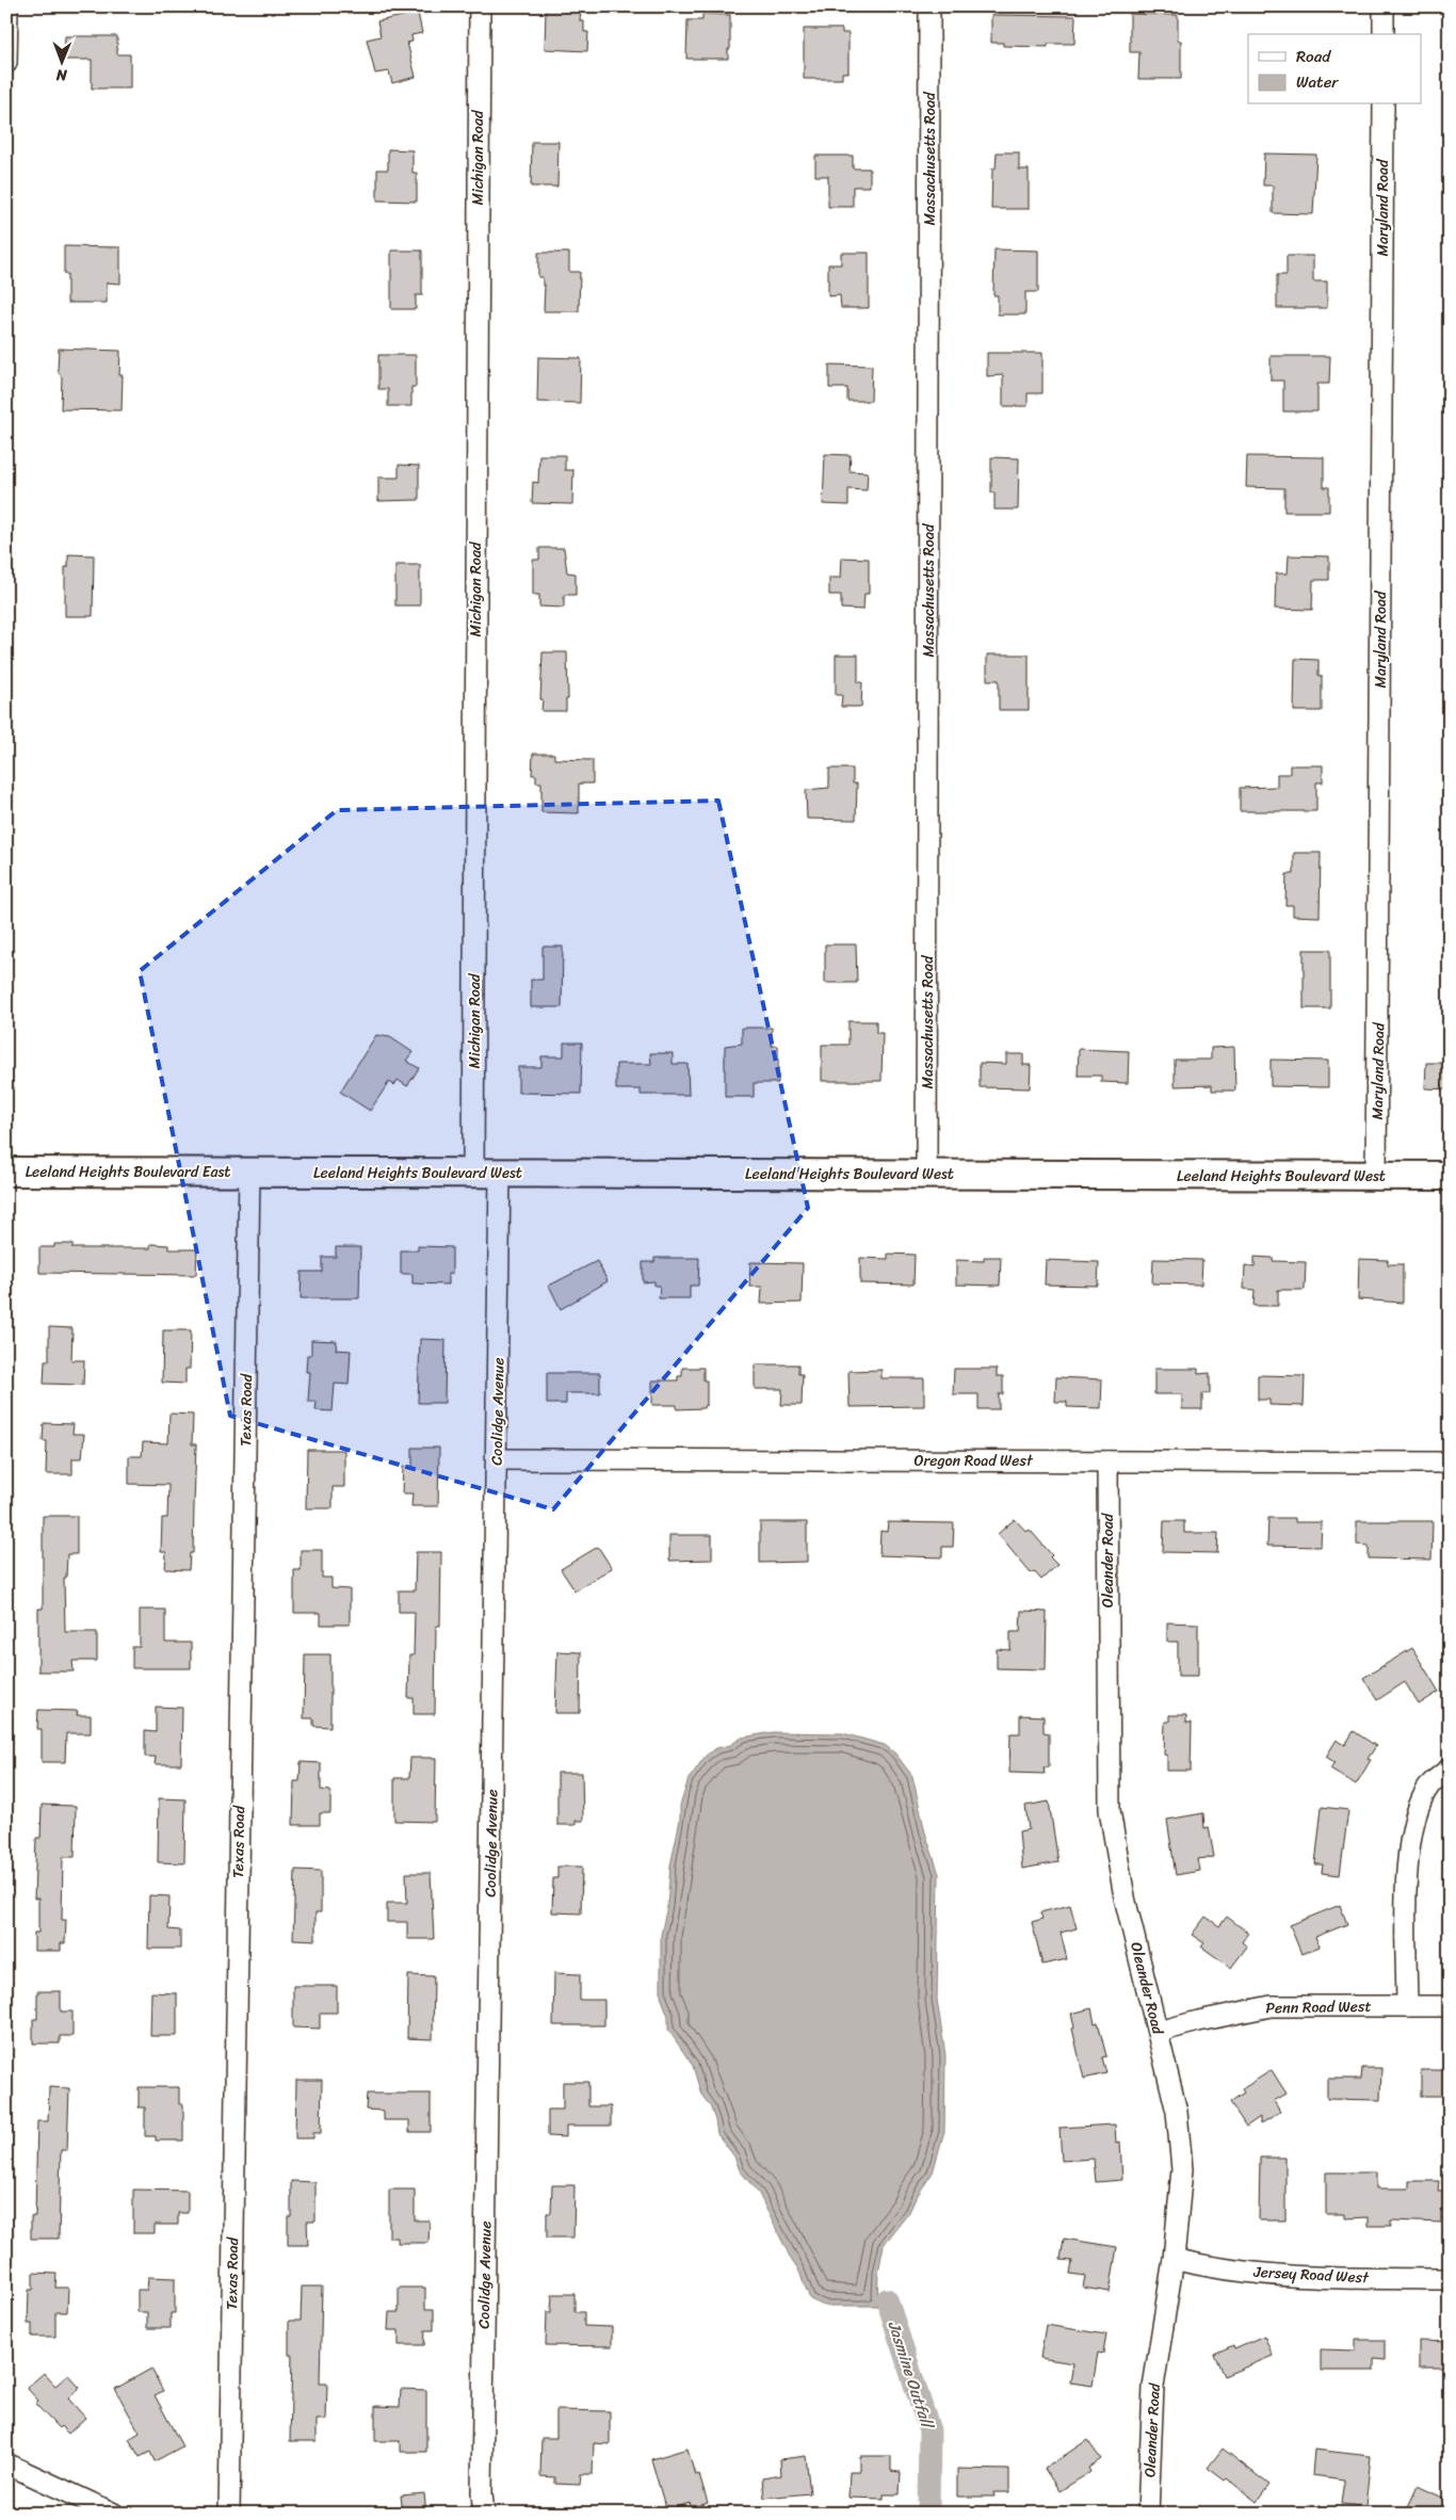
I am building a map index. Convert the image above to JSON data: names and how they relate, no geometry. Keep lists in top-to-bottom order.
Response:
{
  "streets": {
    "main road": ["Leeland Heights Boulevard East", "Leeland Heights Boulevard West"],
    "street": [
      "Michigan Road",
      "Massachusetts Road",
      "Maryland Road",
      "Texas Road",
      "Coolidge Avenue",
      "Oregon Road West",
      "Oleander Road",
      "Penn Road West",
      "Jersey Road West"
    ]
  },
  "crossings": [
    ["Michigan Road", "Leeland Heights Boulevard West"],
    ["Michigan Road", "Coolidge Avenue"],
    ["Massachusetts Road", "Leeland Heights Boulevard West"],
    ["Maryland Road", "Leeland Heights Boulevard West"],
    ["Leeland Heights Boulevard East", "Leeland Heights Boulevard West"],
    ["Leeland Heights Boulevard East", "Texas Road"],
    ["Leeland Heights Boulevard West", "Texas Road"],
    ["Leeland Heights Boulevard West", "Coolidge Avenue"],
    ["Coolidge Avenue", "Oregon Road West"],
    ["Oregon Road West", "Oleander Road"],
    ["Oleander Road", "Penn Road West"],
    ["Oleander Road", "Jersey Road West"]
  ],
  "water": ["Jasmine Outfall"],
  "legend": ["Road", "Water"],
  "north": "bottom"
}
